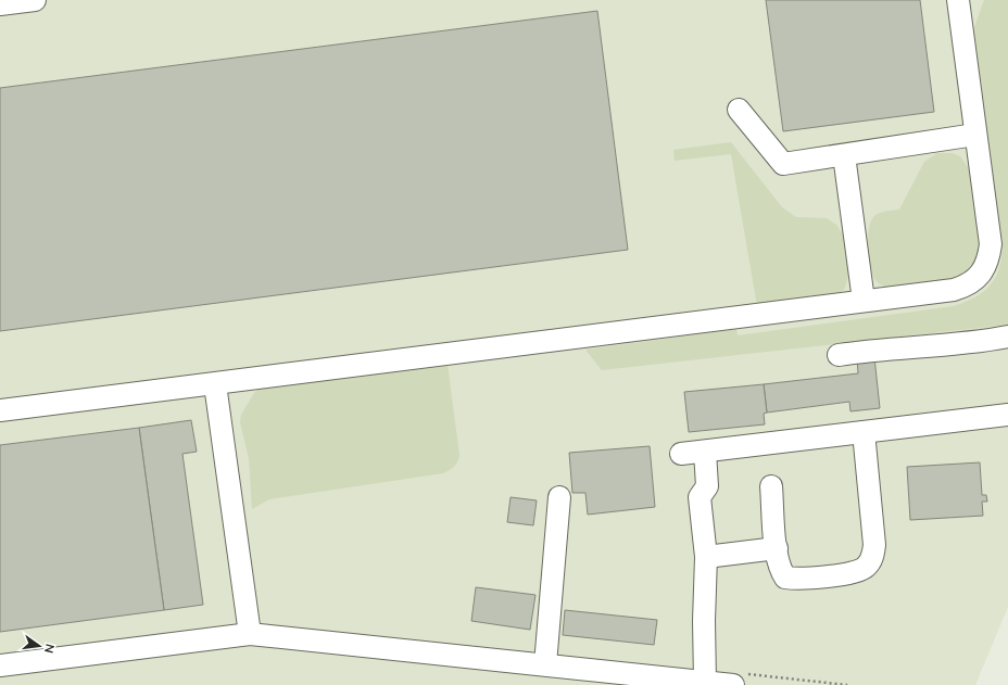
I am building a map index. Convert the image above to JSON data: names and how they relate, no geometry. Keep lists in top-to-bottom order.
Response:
{
  "north": "right"
}
